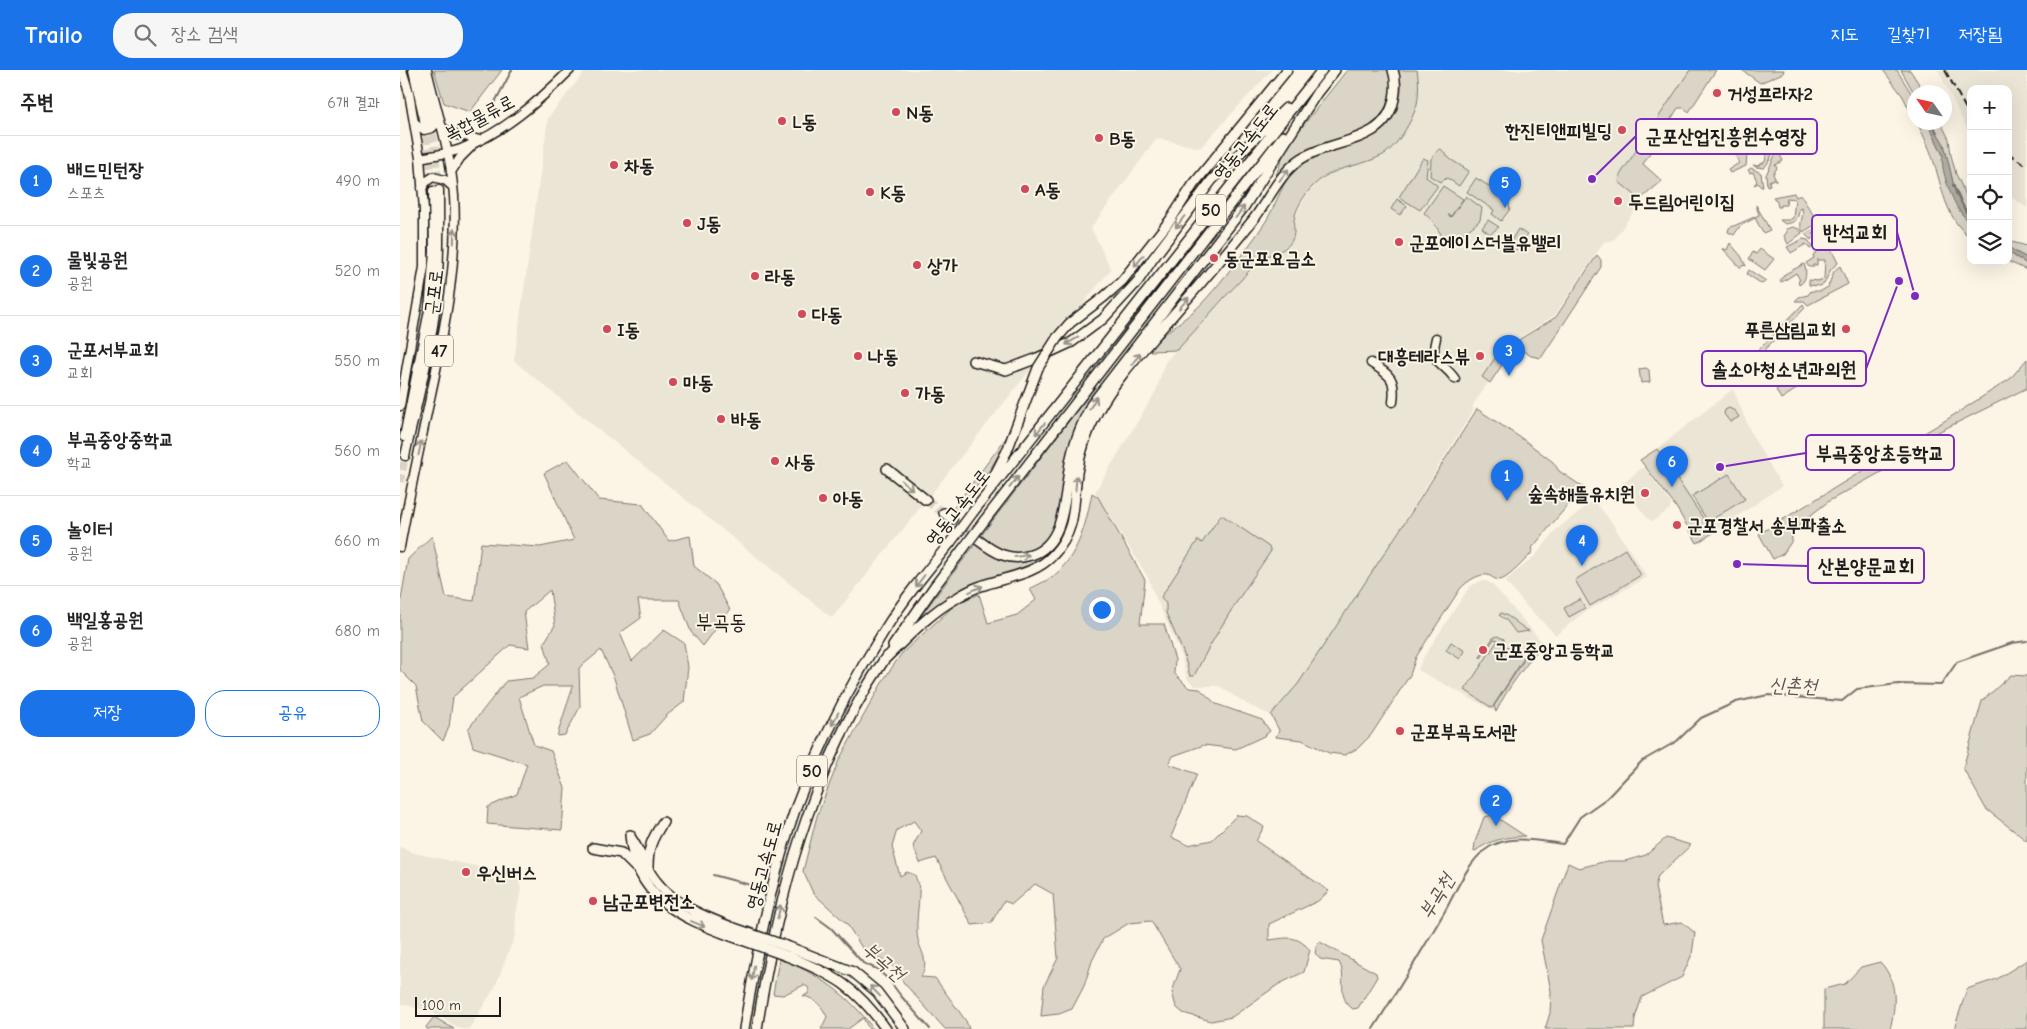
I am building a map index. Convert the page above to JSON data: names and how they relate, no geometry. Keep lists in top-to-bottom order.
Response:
{
  "streets": {
    "highway": ["영동고속도로", "50"],
    "main road": ["복합물류로", "군포로", "47"]
  },
  "crossings": [
    ["복합물류로", "군포로"]
  ],
  "districts": ["부곡동"],
  "water": ["신촌천", "부곡천"],
  "places": [
    "거성프라자2",
    "N동",
    "L동",
    "한진티앤피빌딩",
    "B동",
    "차동",
    "군포산업진흥원수영장",
    "A동",
    "K동",
    "두드림어린이집",
    "J동",
    "군포에이스더블유밸리",
    "동군포요금소",
    "상가",
    "라동",
    "솔소아청소년과의원",
    "반석교회",
    "다동",
    "I동",
    "푸른삼림교회",
    "나동",
    "대흥테라스뷰",
    "마동",
    "가동",
    "바동",
    "사동",
    "부곡중앙초등학교",
    "숲속해뜰유치원",
    "아동",
    "군포경찰서 송부파출소",
    "산본양문교회",
    "군포중앙고등학교",
    "군포부곡도서관",
    "우신버스",
    "남군포변전소"
  ],
  "scale_bar": "100 m",
  "north": "top left",
  "page": {
    "header": "Trailo",
    "search": "장소 검색",
    "nav": ["지도", "길찾기", "저장됨"],
    "heading": ["주변", "6개 결과"],
    "map_buttons": ["+", "−"],
    "list": [
      {
        "mark": "1",
        "name": "배드민턴장",
        "note": "스포츠",
        "value": "490 m"
      },
      {
        "mark": "2",
        "name": "물빛공원",
        "note": "공원",
        "value": "520 m"
      },
      {
        "mark": "3",
        "name": "군포서부교회",
        "note": "교회",
        "value": "550 m"
      },
      {
        "mark": "4",
        "name": "부곡중앙중학교",
        "note": "학교",
        "value": "560 m"
      },
      {
        "mark": "5",
        "name": "놀이터",
        "note": "공원",
        "value": "660 m"
      },
      {
        "mark": "6",
        "name": "백일홍공원",
        "note": "공원",
        "value": "680 m"
      }
    ],
    "pins": [
      "5",
      "3",
      "6",
      "1",
      "4",
      "2"
    ],
    "buttons": ["저장", "공유"],
    "scale": "100 m"
  }
}
